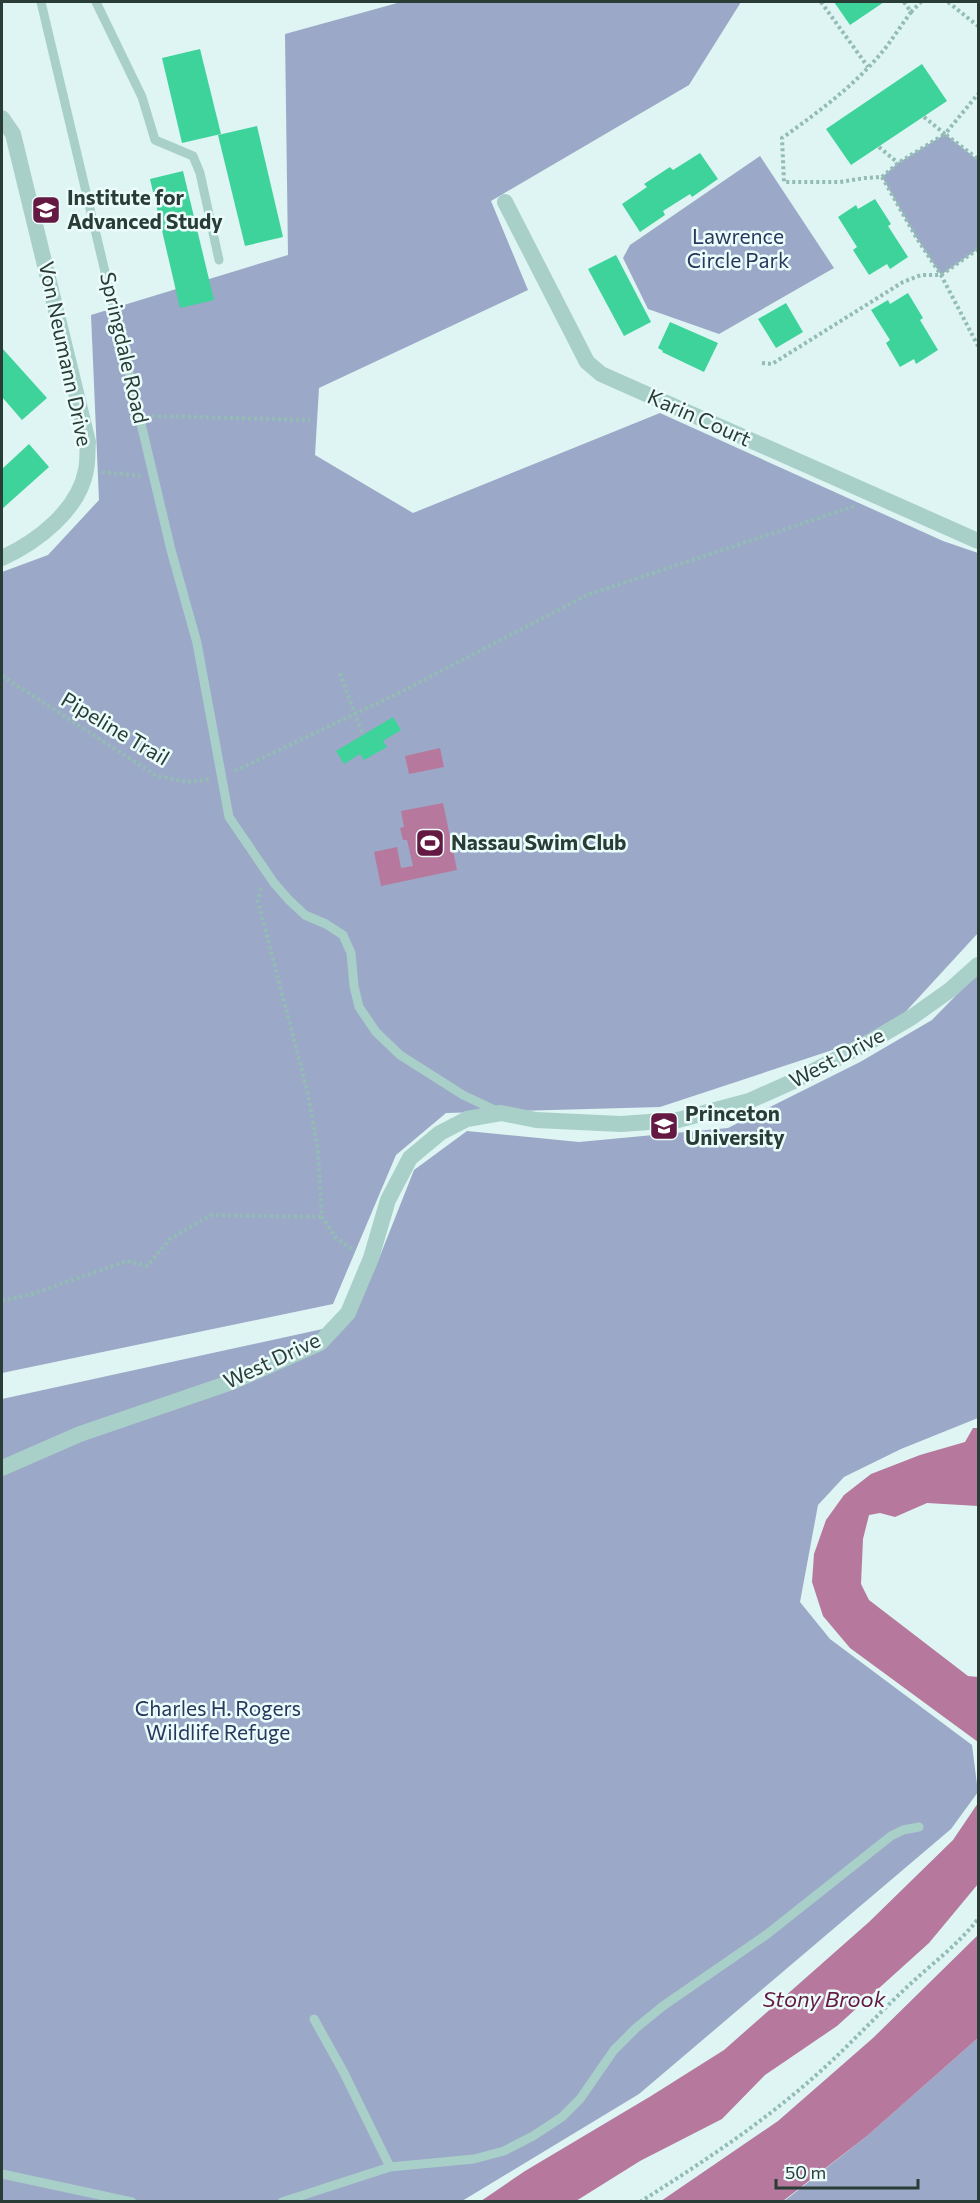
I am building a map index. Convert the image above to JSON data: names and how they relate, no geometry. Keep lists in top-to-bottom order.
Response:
{
  "streets": {
    "street": ["Von Neumann Drive", "Karin Court", "West Drive"],
    "lane": ["Springdale Road"],
    "path": ["Pipeline Trail"]
  },
  "crossings": [
    ["Springdale Road", "West Drive"],
    ["Karin Court", "Pipeline Trail"],
    ["Pipeline Trail", "West Drive"]
  ],
  "water": ["Stony Brook"],
  "parks": ["Lawrence Circle Park", "Charles H. Rogers Wildlife Refuge"],
  "places": {
    "school or university": ["Institute for Advanced Study", "Princeton University"],
    "sports": ["Nassau Swim Club"]
  },
  "scale_bar": "50 m"
}
